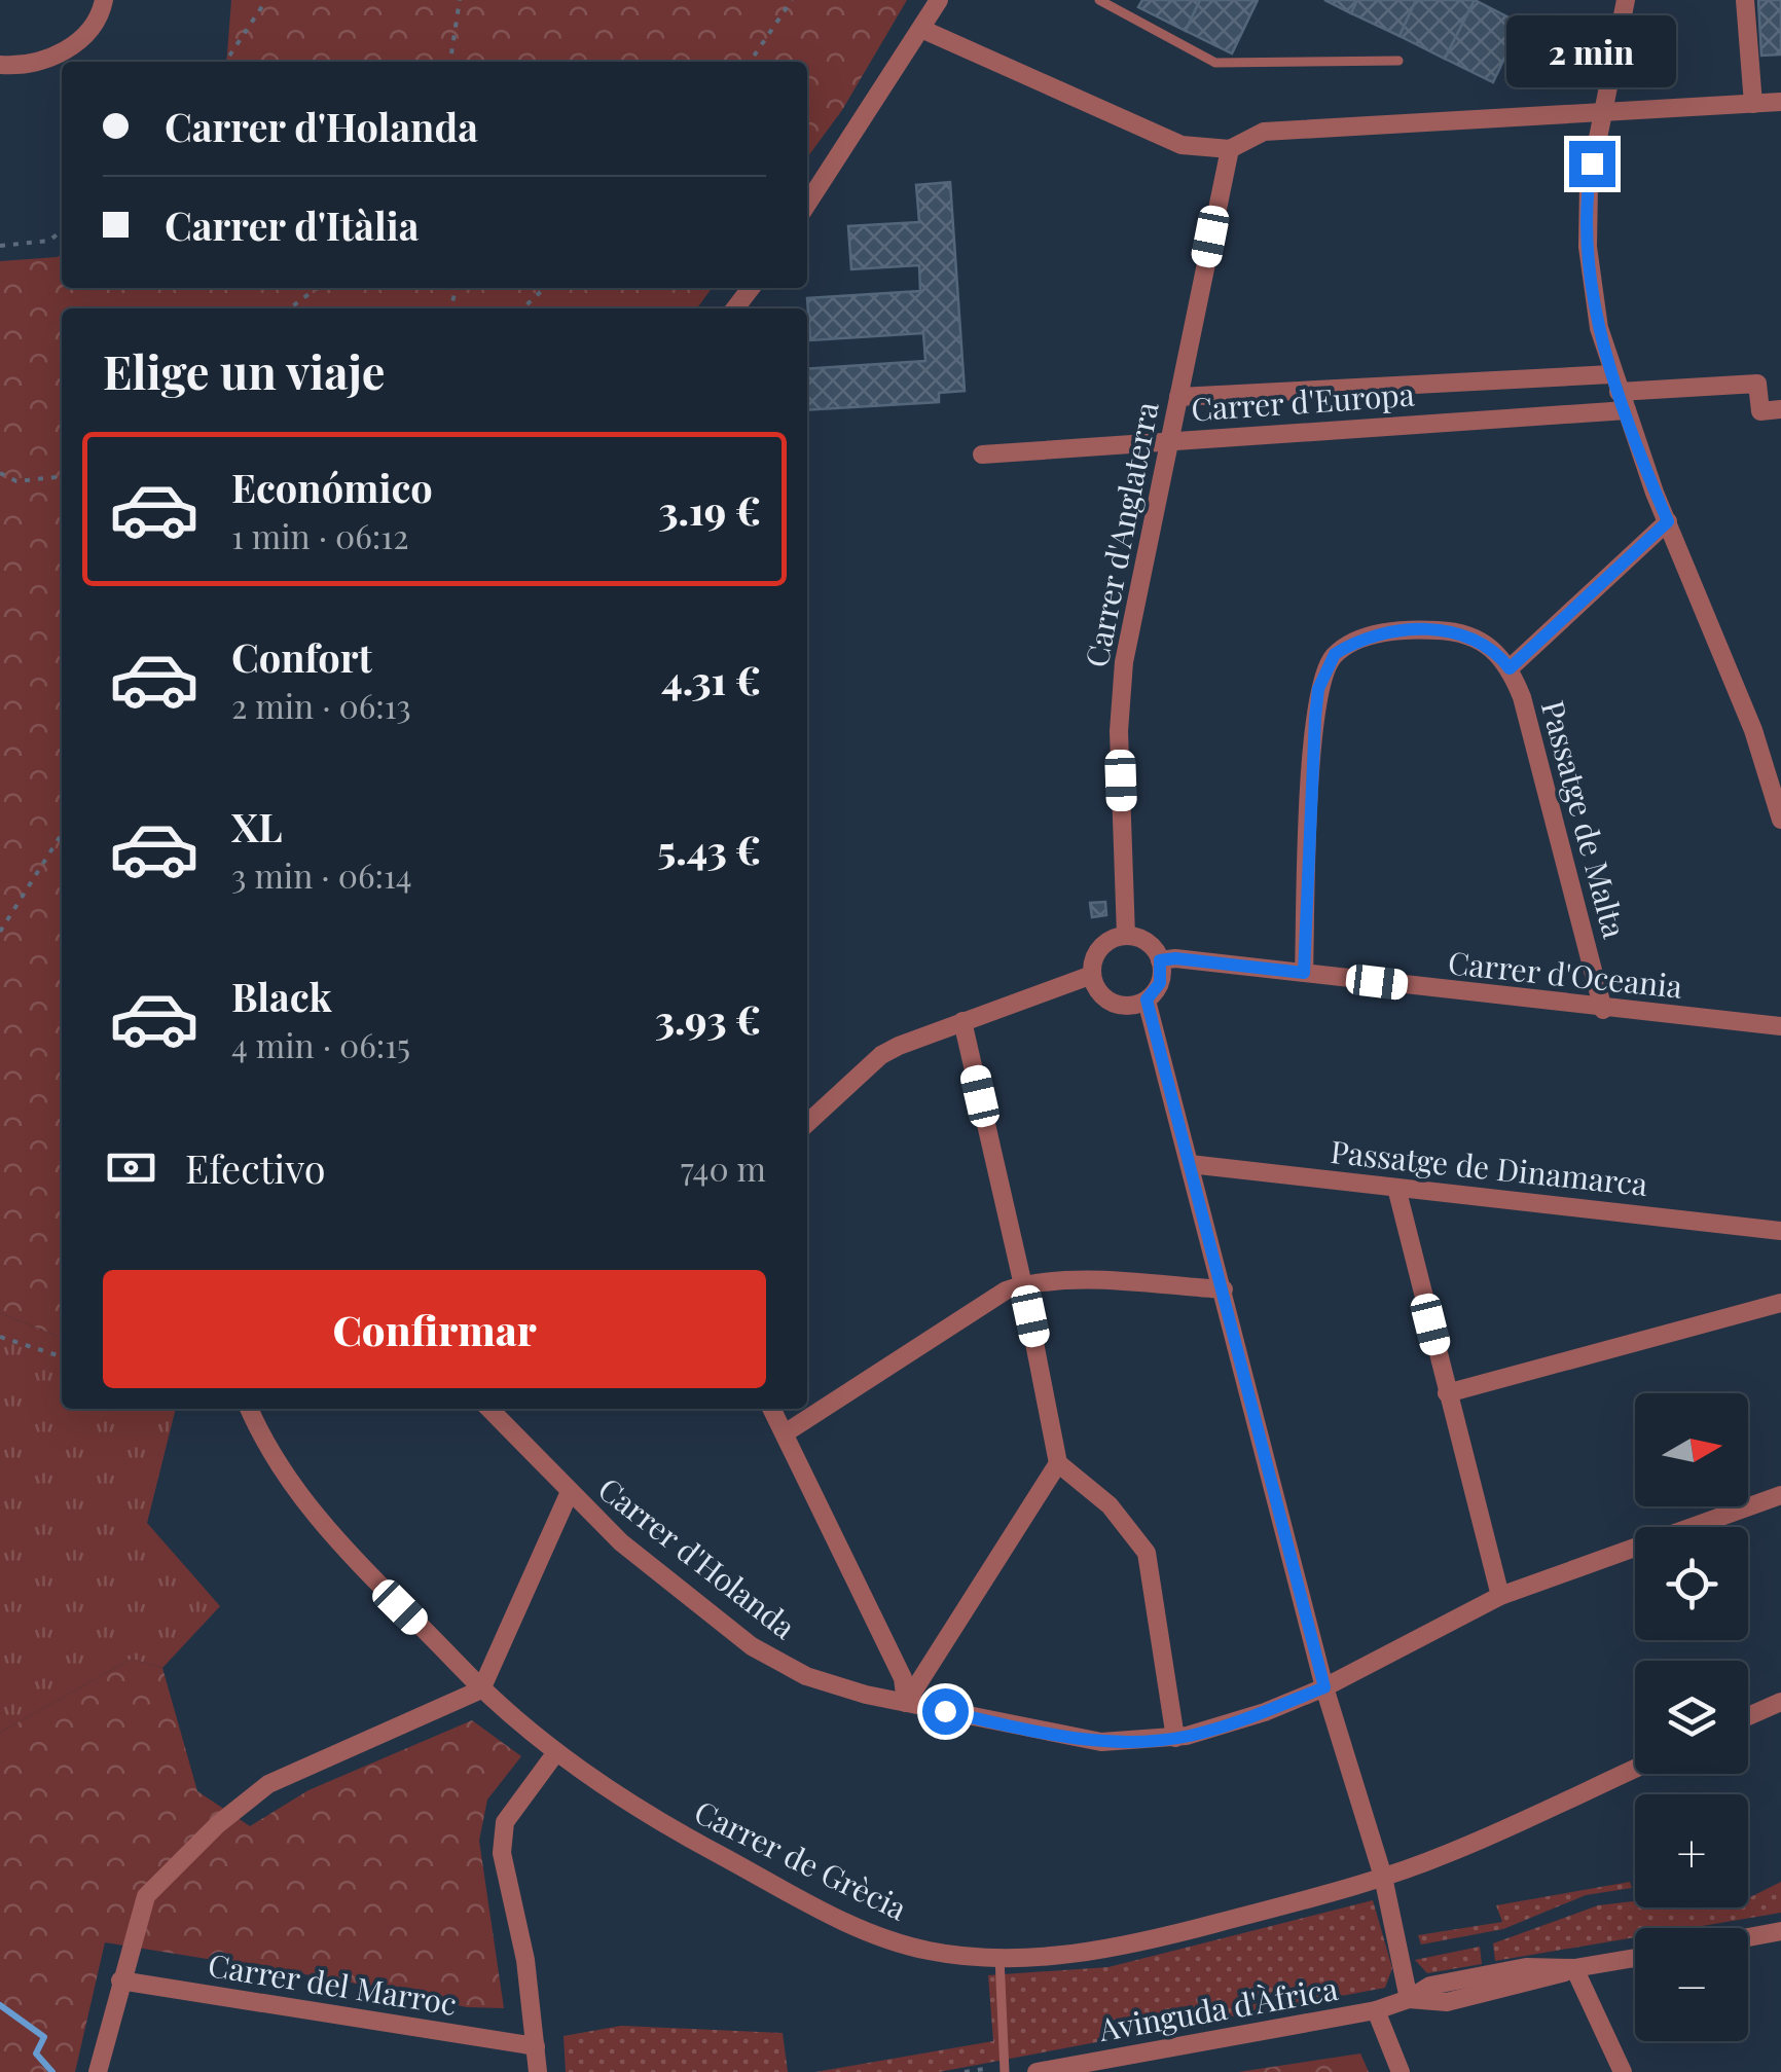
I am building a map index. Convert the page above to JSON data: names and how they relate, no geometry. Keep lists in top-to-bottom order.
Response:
{
  "streets": {
    "street": [
      "Carrer d'Europa",
      "Carrer d'Anglaterra",
      "Passatge de Malta",
      "Carrer d'Oceania",
      "Passatge de Dinamarca",
      "Carrer d'Holanda",
      "Carrer de Grècia",
      "Carrer del Marroc",
      "Avinguda d'Àfrica"
    ]
  },
  "crossings": [
    ["Carrer d'Europa", "Carrer d'Anglaterra"],
    ["Carrer d'Anglaterra", "Carrer d'Oceania"],
    ["Passatge de Malta", "Carrer d'Oceania"]
  ],
  "north": "right",
  "page": {
    "bubble": "2 min",
    "banner": ["Carrer d'Holanda", "Carrer d'Itàlia"],
    "heading": "Elige un viaje",
    "list": [
      {
        "name": "Económico",
        "note": "1 min · 06:12",
        "value": "3.19 €"
      },
      {
        "name": "Confort",
        "note": "2 min · 06:13",
        "value": "4.31 €"
      },
      {
        "name": "XL",
        "note": "3 min · 06:14",
        "value": "5.43 €"
      },
      {
        "name": "Black",
        "note": "4 min · 06:15",
        "value": "3.93 €"
      }
    ],
    "pay": ["Efectivo", "740 m"],
    "buttons": "Confirmar",
    "map_buttons": ["+", "−"]
  }
}
